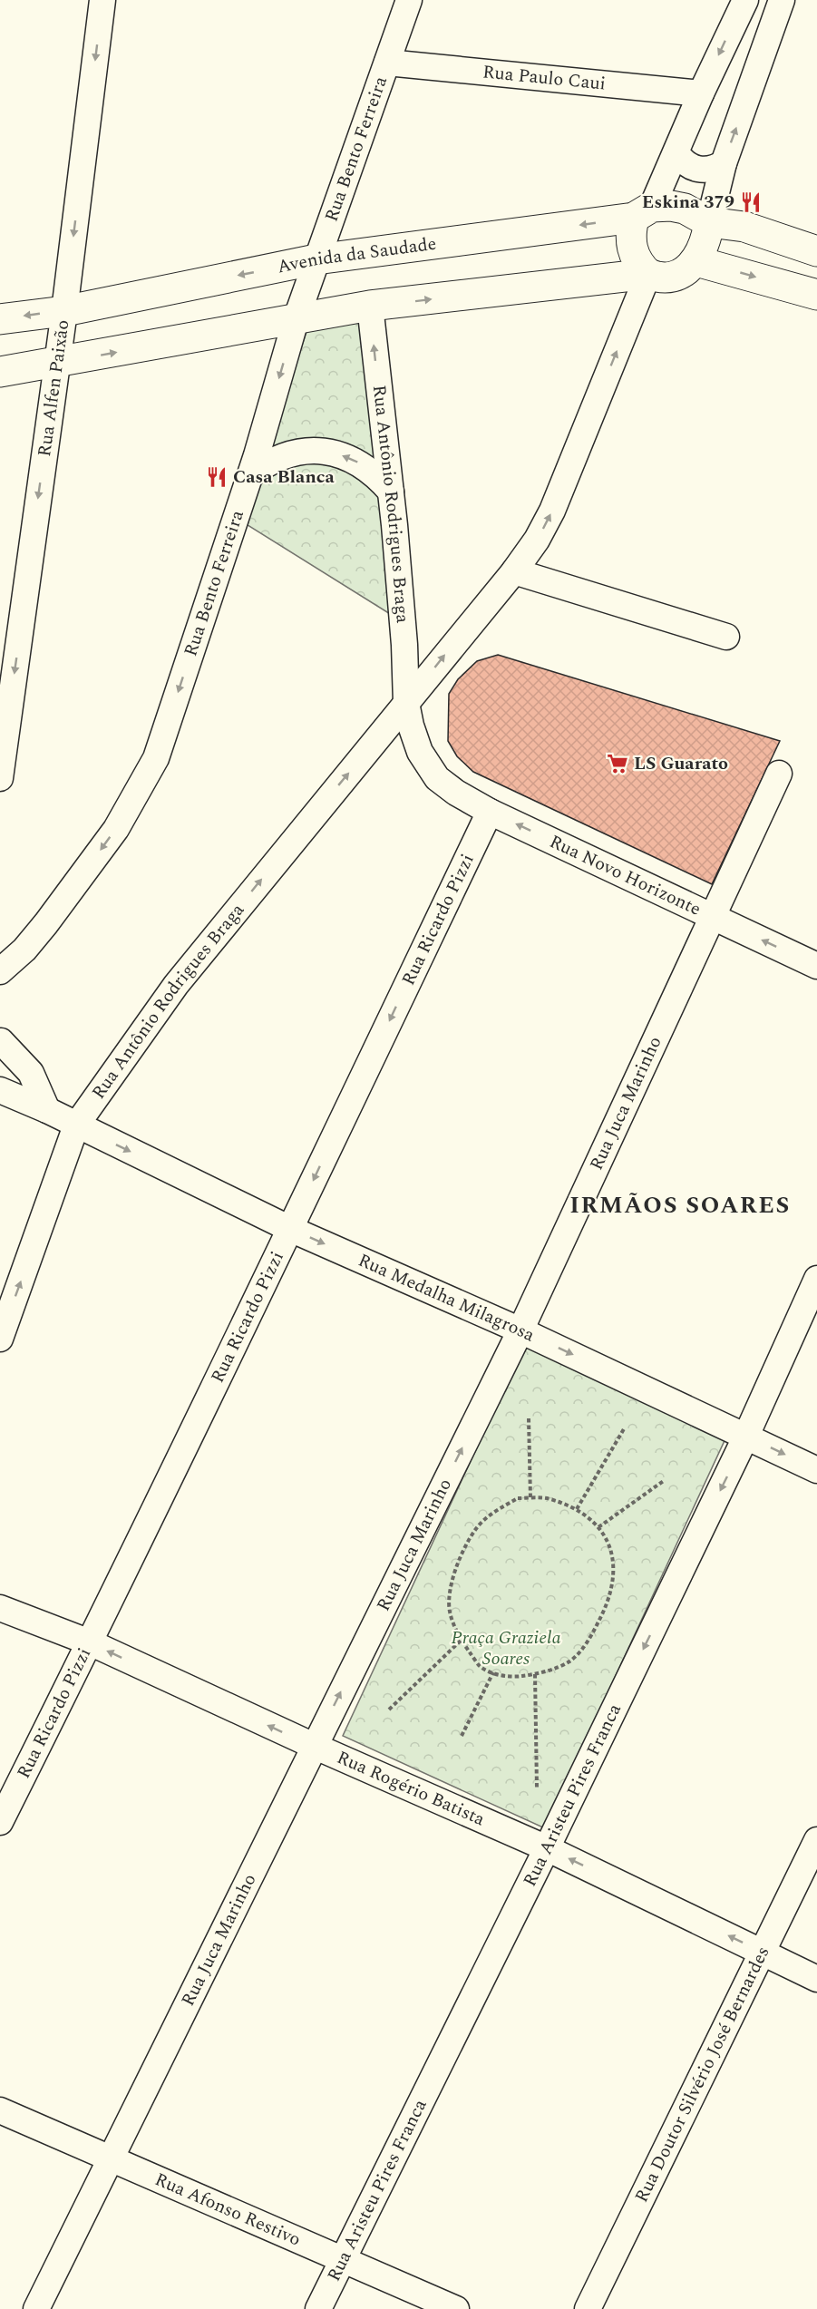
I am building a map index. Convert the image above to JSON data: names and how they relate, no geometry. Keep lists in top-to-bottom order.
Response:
{
  "streets": {
    "main road": ["Avenida da Saudade"],
    "street": [
      "Rua Paulo Caui",
      "Rua Bento Ferreira",
      "Rua Alfen Paixão",
      "Rua Antônio Rodrigues Braga",
      "Rua Novo Horizonte",
      "Rua Ricardo Pizzi",
      "Rua Juca Marinho",
      "Rua Medalha Milagrosa",
      "Rua Rogério Batista",
      "Rua Aristeu Pires Franca",
      "Rua Doutor Silvério José Bernardes",
      "Rua Afonso Restivo"
    ]
  },
  "crossings": [
    ["Rua Paulo Caui", "Rua Bento Ferreira"],
    ["Rua Bento Ferreira", "Avenida da Saudade"],
    ["Avenida da Saudade", "Rua Alfen Paixão"],
    ["Rua Antônio Rodrigues Braga", "Rua Novo Horizonte"],
    ["Rua Antônio Rodrigues Braga", "Rua Medalha Milagrosa"],
    ["Rua Novo Horizonte", "Rua Ricardo Pizzi"],
    ["Rua Novo Horizonte", "Rua Juca Marinho"],
    ["Rua Ricardo Pizzi", "Rua Medalha Milagrosa"],
    ["Rua Ricardo Pizzi", "Rua Rogério Batista"],
    ["Rua Juca Marinho", "Rua Medalha Milagrosa"],
    ["Rua Juca Marinho", "Rua Rogério Batista"],
    ["Rua Juca Marinho", "Rua Afonso Restivo"],
    ["Rua Medalha Milagrosa", "Rua Aristeu Pires Franca"],
    ["Rua Rogério Batista", "Rua Aristeu Pires Franca"],
    ["Rua Rogério Batista", "Rua Doutor Silvério José Bernardes"],
    ["Rua Aristeu Pires Franca", "Rua Afonso Restivo"]
  ],
  "one_way": [
    "Rua Bento Ferreira",
    "Rua Alfen Paixão",
    "Rua Antônio Rodrigues Braga",
    "Rua Novo Horizonte",
    "Rua Ricardo Pizzi",
    "Rua Medalha Milagrosa",
    "Rua Rogério Batista",
    "Rua Aristeu Pires Franca"
  ],
  "districts": ["IRMÃOS SOARES"],
  "parks": ["Praça Graziela Soares"],
  "places": {
    "restaurant": ["Eskina 379", "Casa Blanca"],
    "supermarket": ["LS Guarato"]
  }
}
